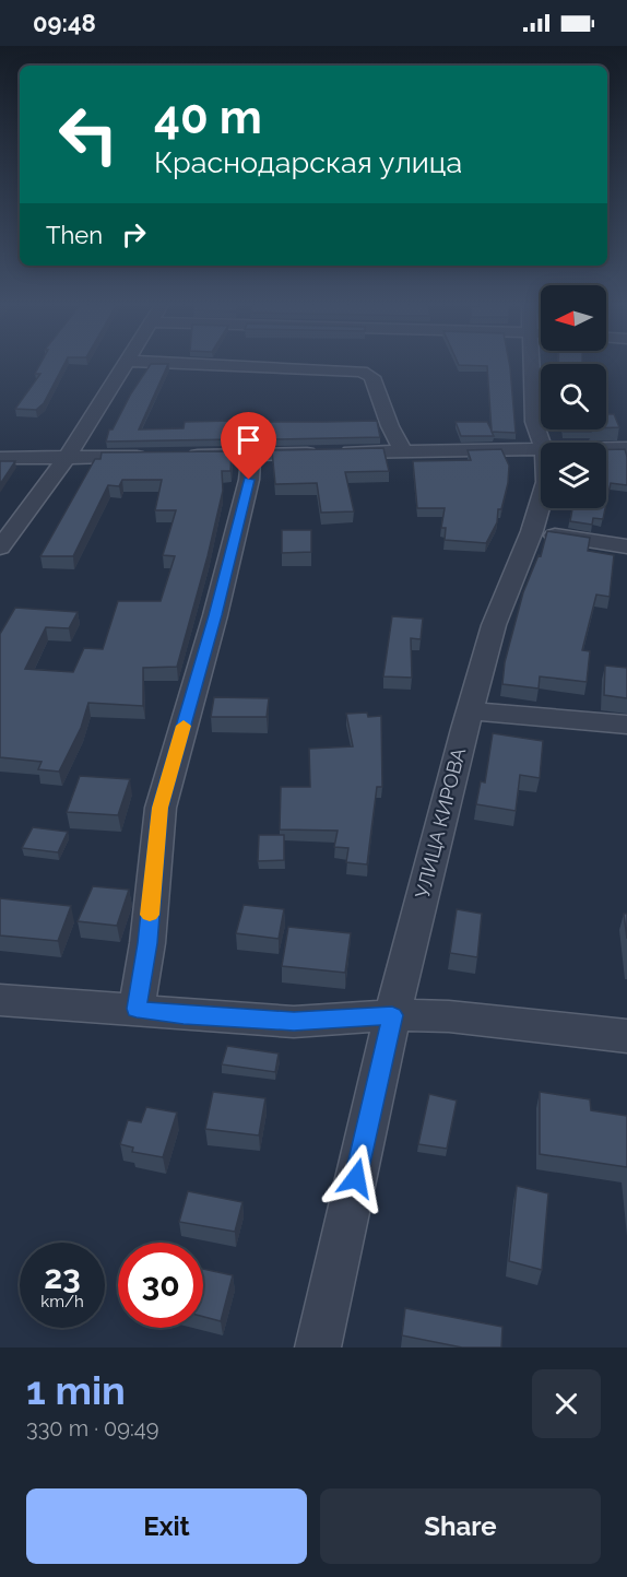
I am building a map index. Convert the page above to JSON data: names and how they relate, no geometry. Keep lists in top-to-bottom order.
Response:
{
  "streets": {
    "street": ["УЛИЦА КИРОВА"]
  },
  "north": "left",
  "page": {
    "status": "09:48",
    "turn": ["40 m", "Краснодарская улица"],
    "then": "Then",
    "speed": "23 km/h",
    "limit": "30",
    "heading": ["1 min", "330 m · 09:49"],
    "buttons": ["Exit", "Share"]
  }
}
